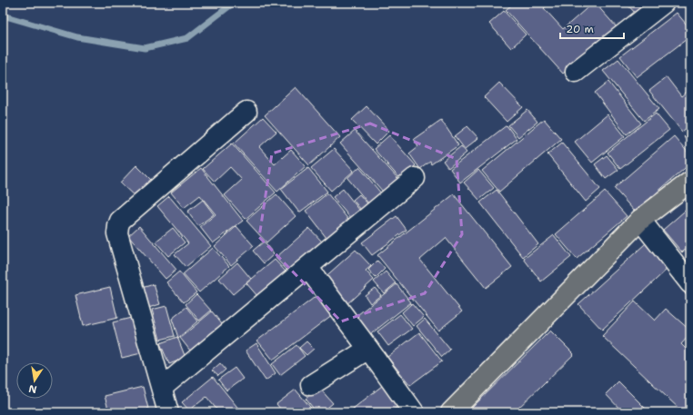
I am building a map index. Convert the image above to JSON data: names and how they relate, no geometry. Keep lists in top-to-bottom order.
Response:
{
  "scale_bar": "20 m",
  "north": "bottom"
}
